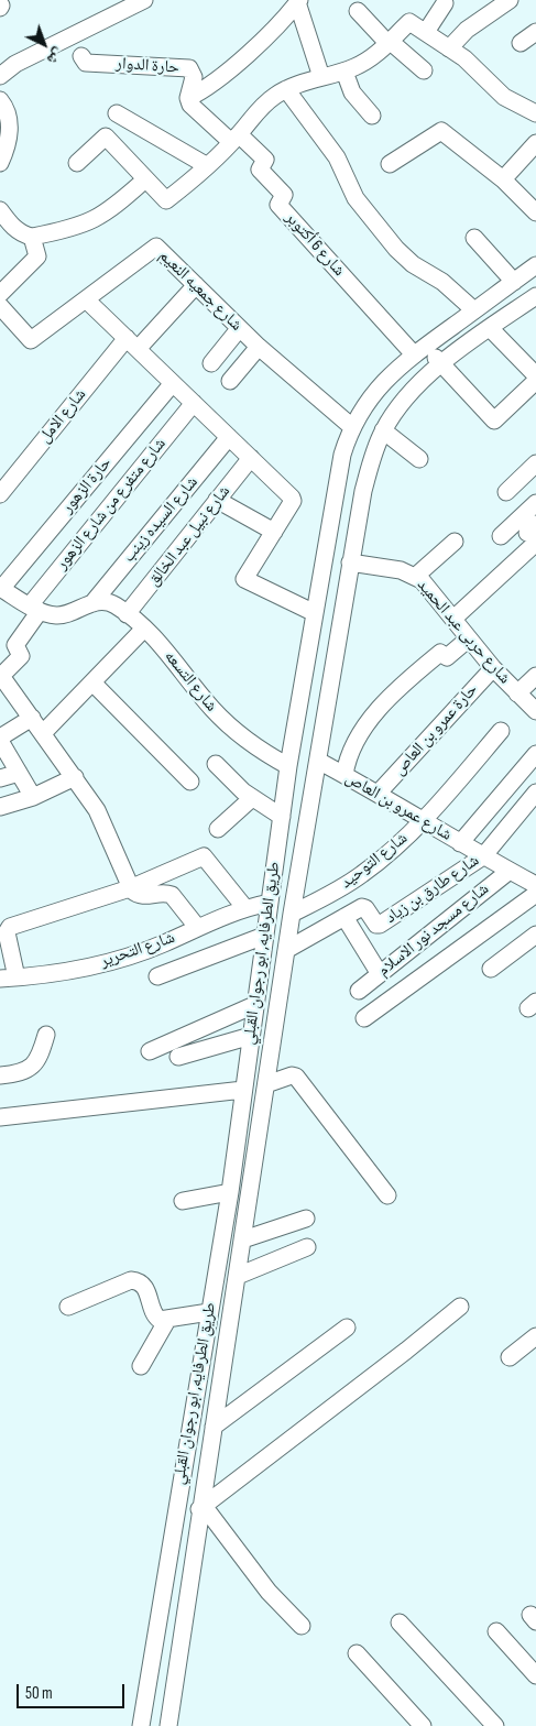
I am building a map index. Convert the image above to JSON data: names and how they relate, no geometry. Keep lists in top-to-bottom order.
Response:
{
  "streets": {
    "street": [
      "حارة الدوار",
      "شارع 6 أكتوبر",
      "شارع جمعيه النعيم",
      "شارع الامل",
      "حارة الزهور",
      "شارع متفرع من شارع الزهور",
      "شارع السيده زينب",
      "شارع نبيل عبد الخالق",
      "شارع حربى عبد الحميد",
      "شارع التسعه",
      "حارة عمرو بن العاص",
      "شارع عمرو بن العاص",
      "شارع التوحيد",
      "شارع طارق بن زياد",
      "شارع مسجد نور الاسلام",
      "شارع التحرير",
      "طريق الطرفايه, ابو رجوان القبلي"
    ]
  },
  "crossings": [
    ["حارة الدوار", "شارع 6 أكتوبر"],
    ["شارع 6 أكتوبر", "طريق الطرفايه, ابو رجوان القبلي"],
    ["شارع جمعيه النعيم", "شارع الامل"],
    ["شارع جمعيه النعيم", "طريق الطرفايه, ابو رجوان القبلي"],
    ["شارع السيده زينب", "شارع التسعه"],
    ["شارع نبيل عبد الخالق", "شارع التسعه"],
    ["شارع حربى عبد الحميد", "حارة عمرو بن العاص"],
    ["شارع حربى عبد الحميد", "طريق الطرفايه, ابو رجوان القبلي"],
    ["شارع التسعه", "طريق الطرفايه, ابو رجوان القبلي"],
    ["حارة عمرو بن العاص", "شارع عمرو بن العاص"],
    ["شارع عمرو بن العاص", "شارع التوحيد"],
    ["شارع عمرو بن العاص", "شارع طارق بن زياد"],
    ["شارع عمرو بن العاص", "شارع مسجد نور الاسلام"],
    ["شارع عمرو بن العاص", "طريق الطرفايه, ابو رجوان القبلي"],
    ["شارع التوحيد", "طريق الطرفايه, ابو رجوان القبلي"],
    ["شارع طارق بن زياد", "طريق الطرفايه, ابو رجوان القبلي"],
    ["شارع التحرير", "طريق الطرفايه, ابو رجوان القبلي"]
  ],
  "scale_bar": "50 m",
  "north": "bottom right"
}
